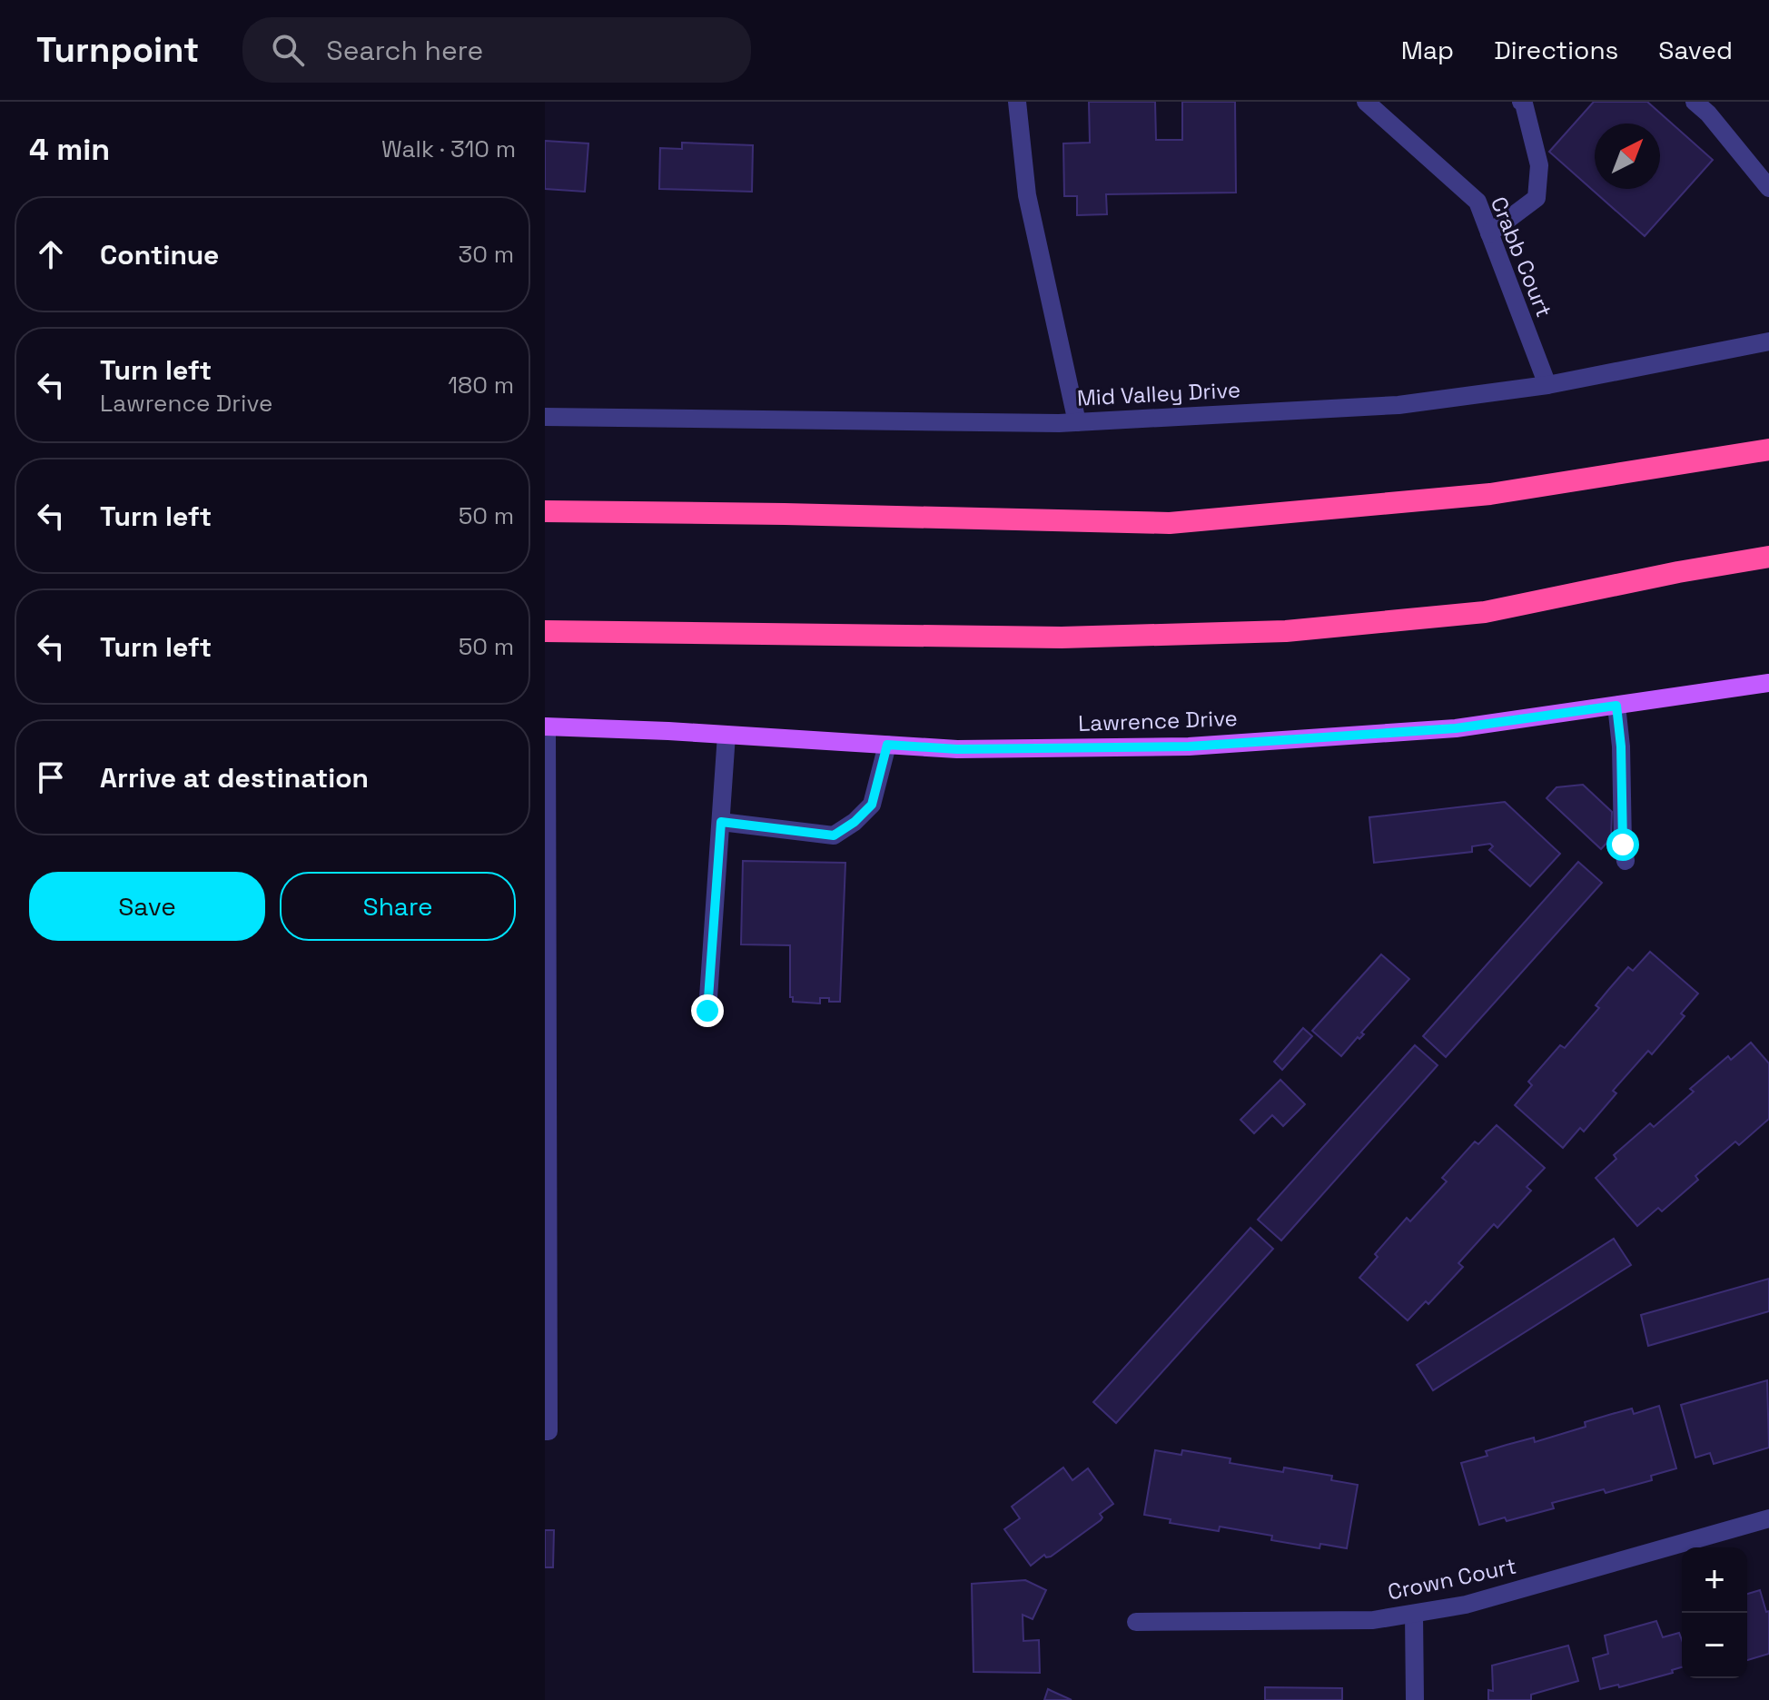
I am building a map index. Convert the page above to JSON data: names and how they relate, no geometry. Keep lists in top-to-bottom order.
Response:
{
  "streets": {
    "main road": ["Lawrence Drive"],
    "street": ["Crabb Court", "Mid Valley Drive", "Crown Court"]
  },
  "crossings": [
    ["Crabb Court", "Mid Valley Drive"]
  ],
  "north": "top right",
  "page": {
    "header": "Turnpoint",
    "search": "Search here",
    "nav": ["Map", "Directions", "Saved"],
    "heading": ["4 min", "Walk · 310 m"],
    "list": [
      ["Continue", "30 m"],
      ["Turn left", "Lawrence Drive", "180 m"],
      ["Turn left", "50 m"],
      ["Turn left", "50 m"],
      "Arrive at destination"
    ],
    "buttons": ["Save", "Share"],
    "map_buttons": ["+", "−"]
  }
}
